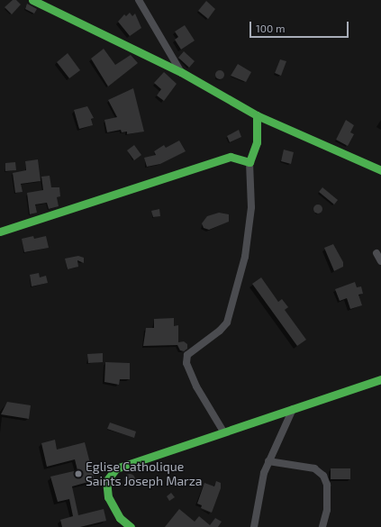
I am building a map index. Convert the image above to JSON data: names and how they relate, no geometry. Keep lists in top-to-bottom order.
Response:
{
  "places": ["Eglise Catholique Saints Joseph Marza"],
  "scale_bar": "100 m"
}
